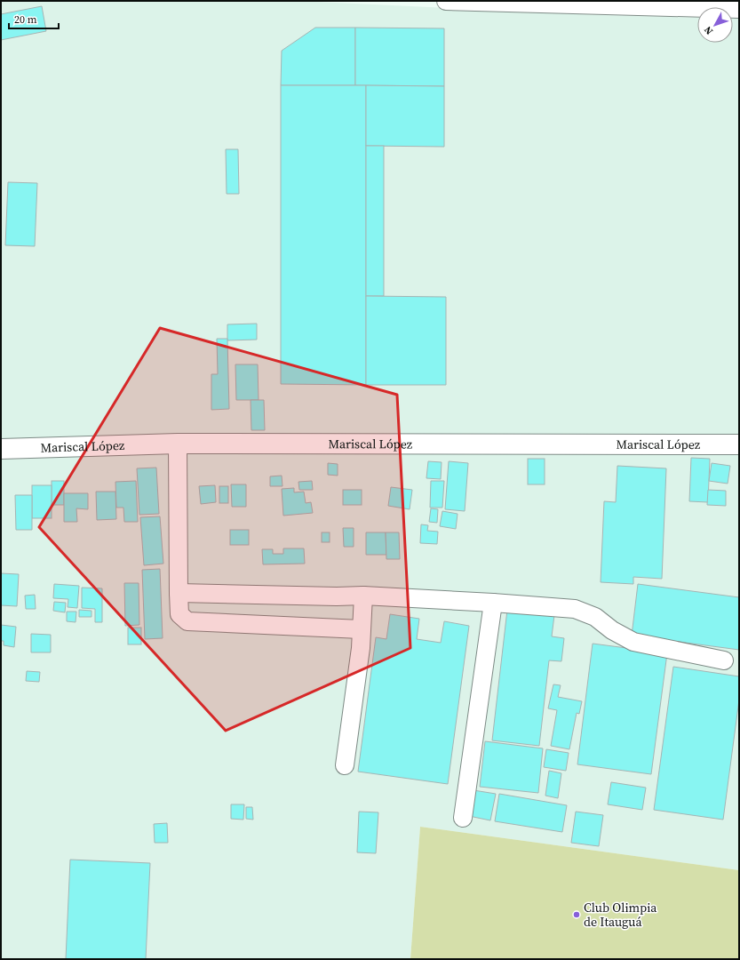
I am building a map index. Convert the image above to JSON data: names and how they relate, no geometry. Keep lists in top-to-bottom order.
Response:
{
  "streets": {
    "street": ["Mariscal López"]
  },
  "places": ["Club Olimpia de Itauguá"],
  "scale_bar": "20 m",
  "north": "bottom left"
}
